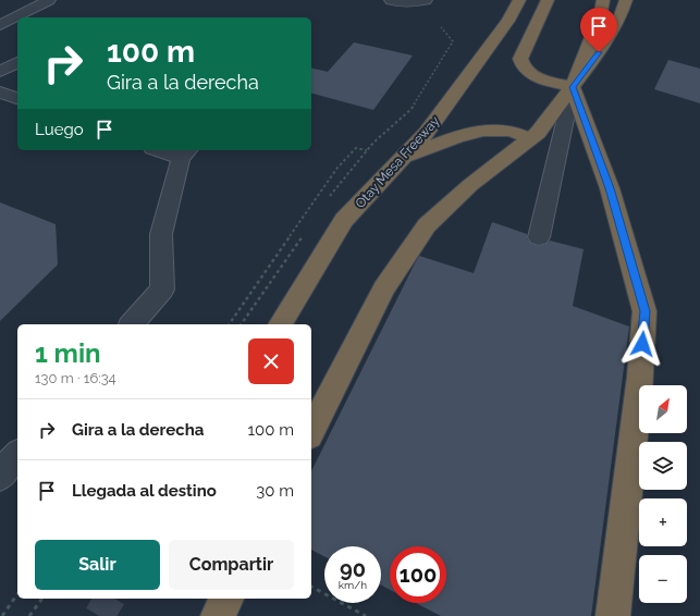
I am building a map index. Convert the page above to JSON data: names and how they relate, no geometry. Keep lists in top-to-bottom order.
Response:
{
  "streets": {
    "highway": ["Otay Mesa Freeway"]
  },
  "north": "top right",
  "page": {
    "turn": ["100 m", "Gira a la derecha"],
    "then": "Luego",
    "heading": ["1 min", "130 m · 16:34"],
    "map_buttons": ["+", "−"],
    "list": [
      {
        "name": "Gira a la derecha",
        "value": "100 m"
      },
      {
        "name": "Llegada al destino",
        "value": "30 m"
      }
    ],
    "buttons": ["Salir", "Compartir"],
    "speed": "90 km/h",
    "limit": "100"
  }
}
